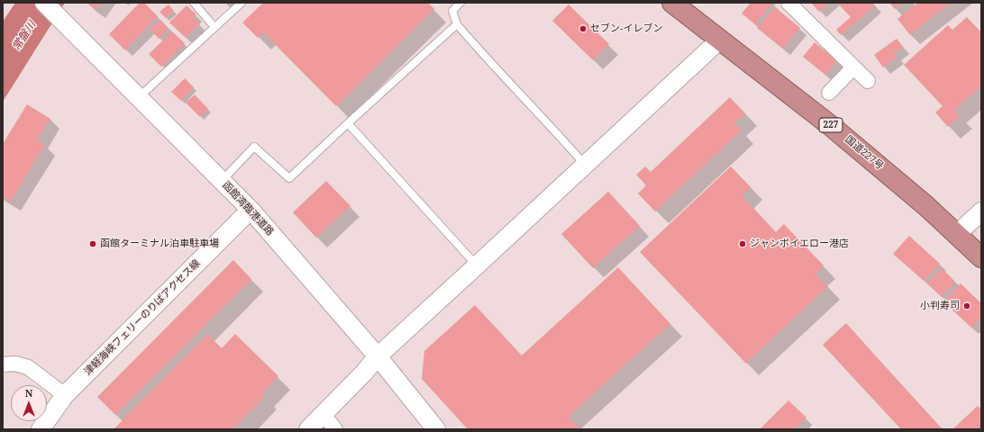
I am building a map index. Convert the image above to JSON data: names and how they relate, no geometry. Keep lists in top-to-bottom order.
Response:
{
  "streets": {
    "highway": ["227", "国道227号"],
    "street": ["函館湾臨港道路", "津軽海峡フェリーのりばアクセス線"]
  },
  "crossings": [
    ["函館湾臨港道路", "津軽海峡フェリーのりばアクセス線"]
  ],
  "water": ["常盤川"],
  "places": [
    "セブン-イレブン",
    "函館ターミナル泊車駐車場",
    "ジャンボイエロー港店",
    "小判寿司"
  ],
  "north": "top"
}
